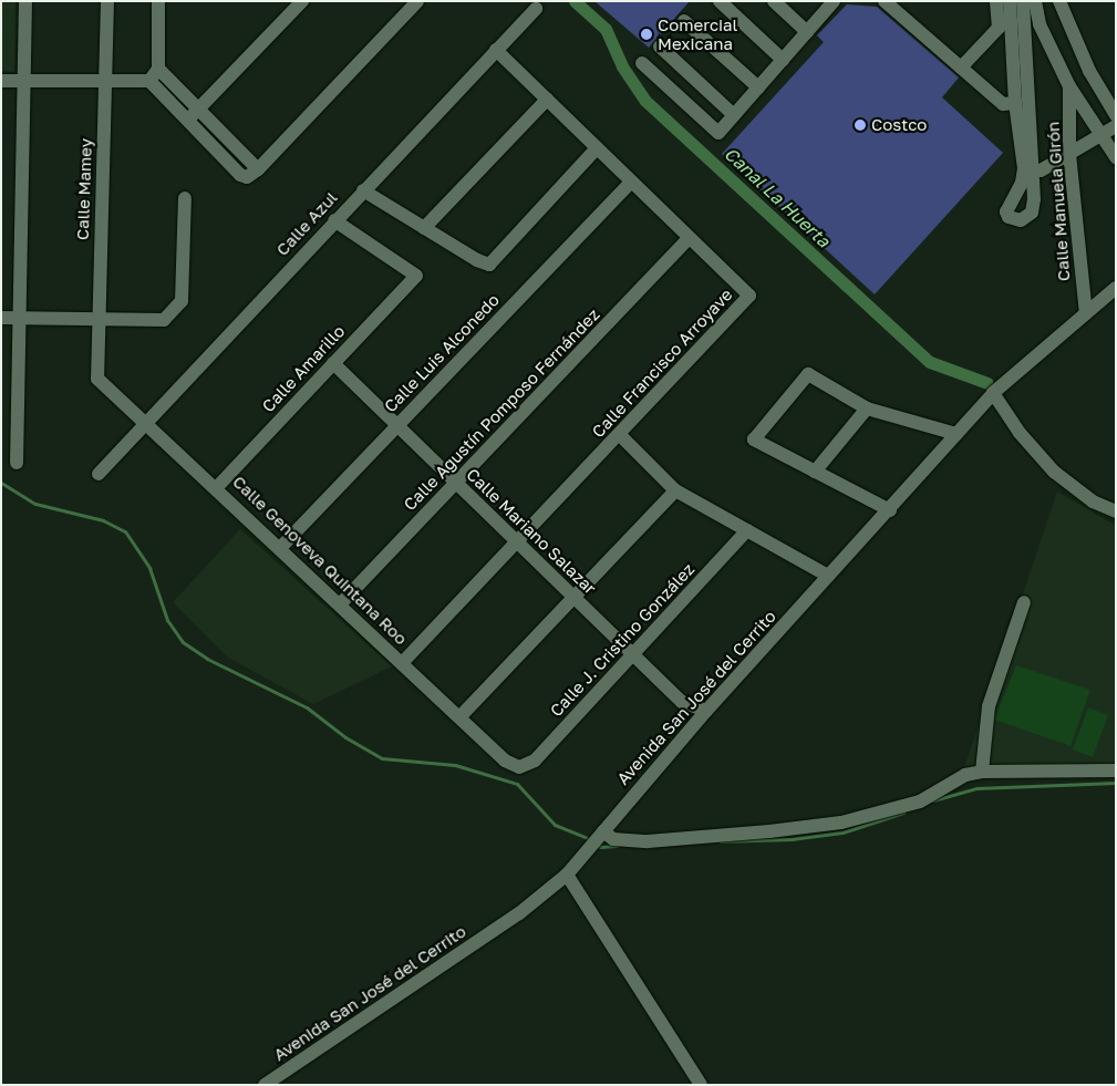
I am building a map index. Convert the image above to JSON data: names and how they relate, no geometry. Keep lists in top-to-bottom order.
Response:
{
  "streets": {
    "street": [
      "Calle Mamey",
      "Calle Manuela Girón",
      "Calle Azul",
      "Calle Luis Alconedo",
      "Calle Francisco Arroyave",
      "Calle Amarillo",
      "Calle Agustín Pomposo Fernández",
      "Calle Mariano Salazar",
      "Calle Genoveva Quintana Roo",
      "Calle J. Cristino González",
      "Avenida San José del Cerrito"
    ]
  },
  "crossings": [
    ["Calle Mamey", "Calle Genoveva Quintana Roo"],
    ["Calle Manuela Girón", "Avenida San José del Cerrito"],
    ["Calle Azul", "Calle Francisco Arroyave"],
    ["Calle Azul", "Calle Amarillo"],
    ["Calle Azul", "Calle Genoveva Quintana Roo"],
    ["Calle Luis Alconedo", "Calle Francisco Arroyave"],
    ["Calle Luis Alconedo", "Calle Mariano Salazar"],
    ["Calle Luis Alconedo", "Calle Genoveva Quintana Roo"],
    ["Calle Francisco Arroyave", "Calle Agustín Pomposo Fernández"],
    ["Calle Francisco Arroyave", "Calle Mariano Salazar"],
    ["Calle Francisco Arroyave", "Calle Genoveva Quintana Roo"],
    ["Calle Amarillo", "Calle Mariano Salazar"],
    ["Calle Amarillo", "Calle Genoveva Quintana Roo"],
    ["Calle Agustín Pomposo Fernández", "Calle Mariano Salazar"],
    ["Calle Agustín Pomposo Fernández", "Calle Genoveva Quintana Roo"],
    ["Calle Mariano Salazar", "Calle J. Cristino González"],
    ["Calle Mariano Salazar", "Avenida San José del Cerrito"],
    ["Calle Genoveva Quintana Roo", "Calle J. Cristino González"]
  ],
  "water": ["Canal La Huerta"],
  "places": ["Comercial Mexicana", "Costco"]
}
